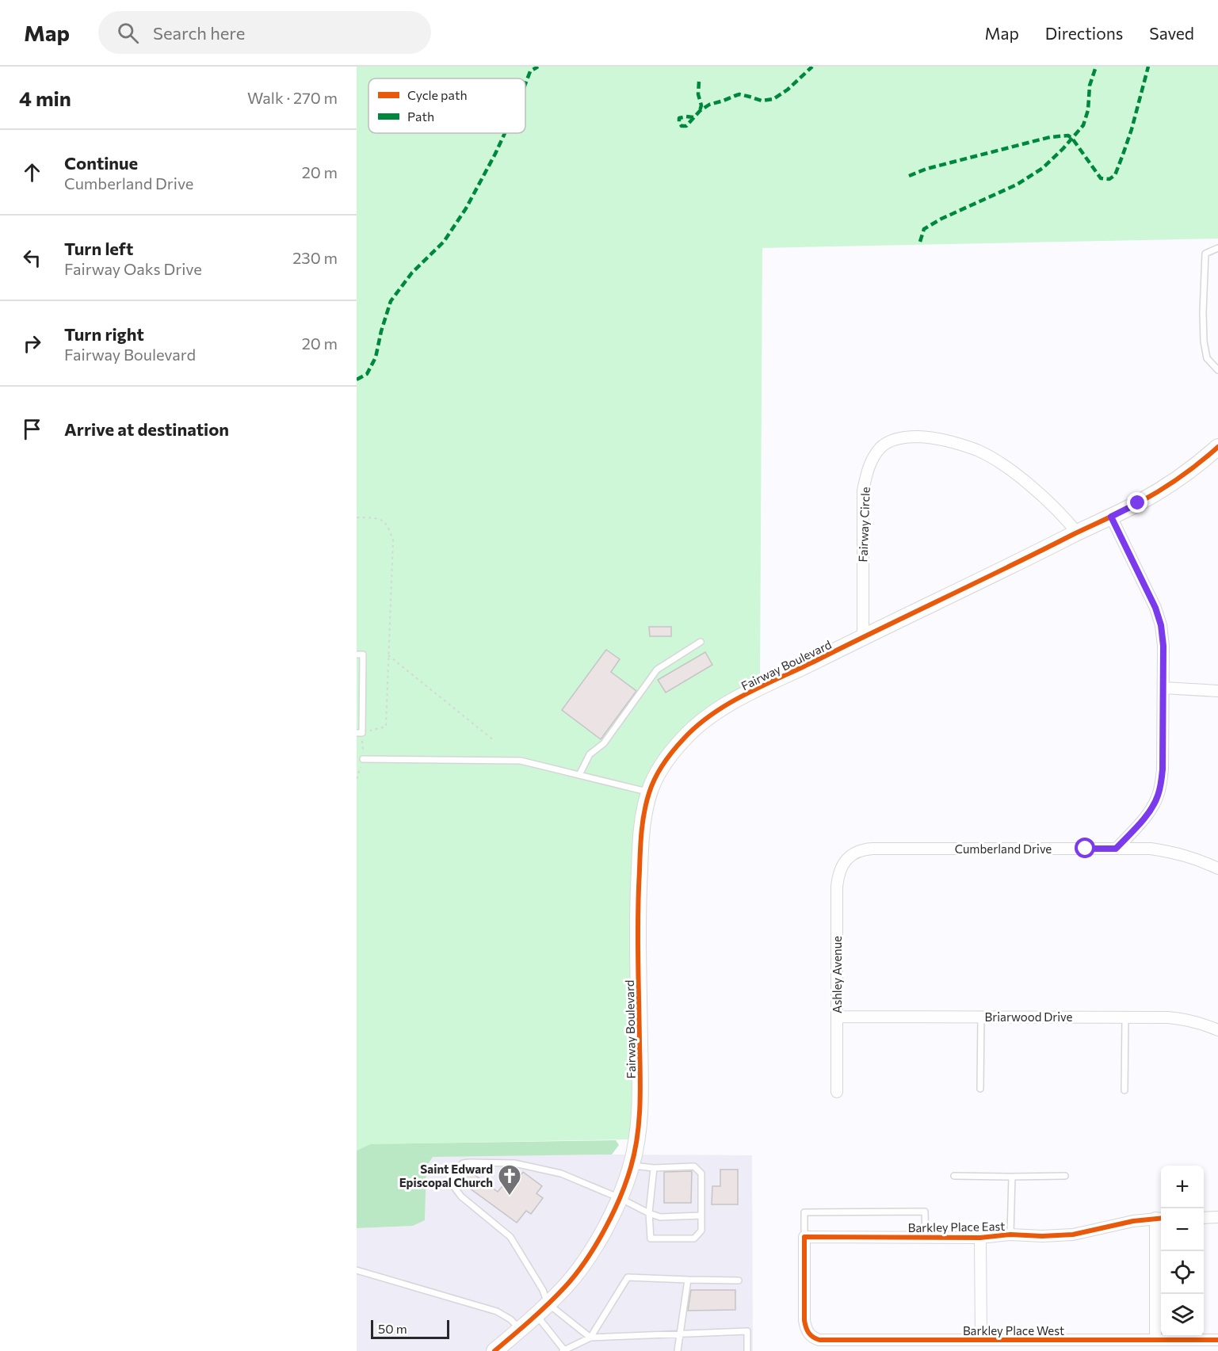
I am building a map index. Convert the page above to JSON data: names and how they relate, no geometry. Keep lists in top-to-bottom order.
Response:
{
  "streets": {
    "street": [
      "Fairway Circle",
      "Fairway Boulevard",
      "Cumberland Drive",
      "Ashley Avenue",
      "Briarwood Drive",
      "Barkley Place East",
      "Barkley Place West"
    ]
  },
  "crossings": [
    ["Fairway Circle", "Fairway Boulevard"],
    ["Cumberland Drive", "Ashley Avenue"],
    ["Ashley Avenue", "Briarwood Drive"],
    ["Barkley Place East", "Barkley Place West"]
  ],
  "places": {
    "church": ["Saint Edward Episcopal Church"]
  },
  "legend": ["Cycle path", "Path"],
  "scale_bar": "50 m",
  "page": {
    "header": "Map",
    "search": "Search here",
    "nav": ["Map", "Directions", "Saved"],
    "heading": ["4 min", "Walk · 270 m"],
    "list": [
      ["Continue", "Cumberland Drive", "20 m"],
      ["Turn left", "Fairway Oaks Drive", "230 m"],
      ["Turn right", "Fairway Boulevard", "20 m"],
      "Arrive at destination"
    ],
    "map_buttons": ["+", "−"],
    "scale": "50 m"
  }
}
